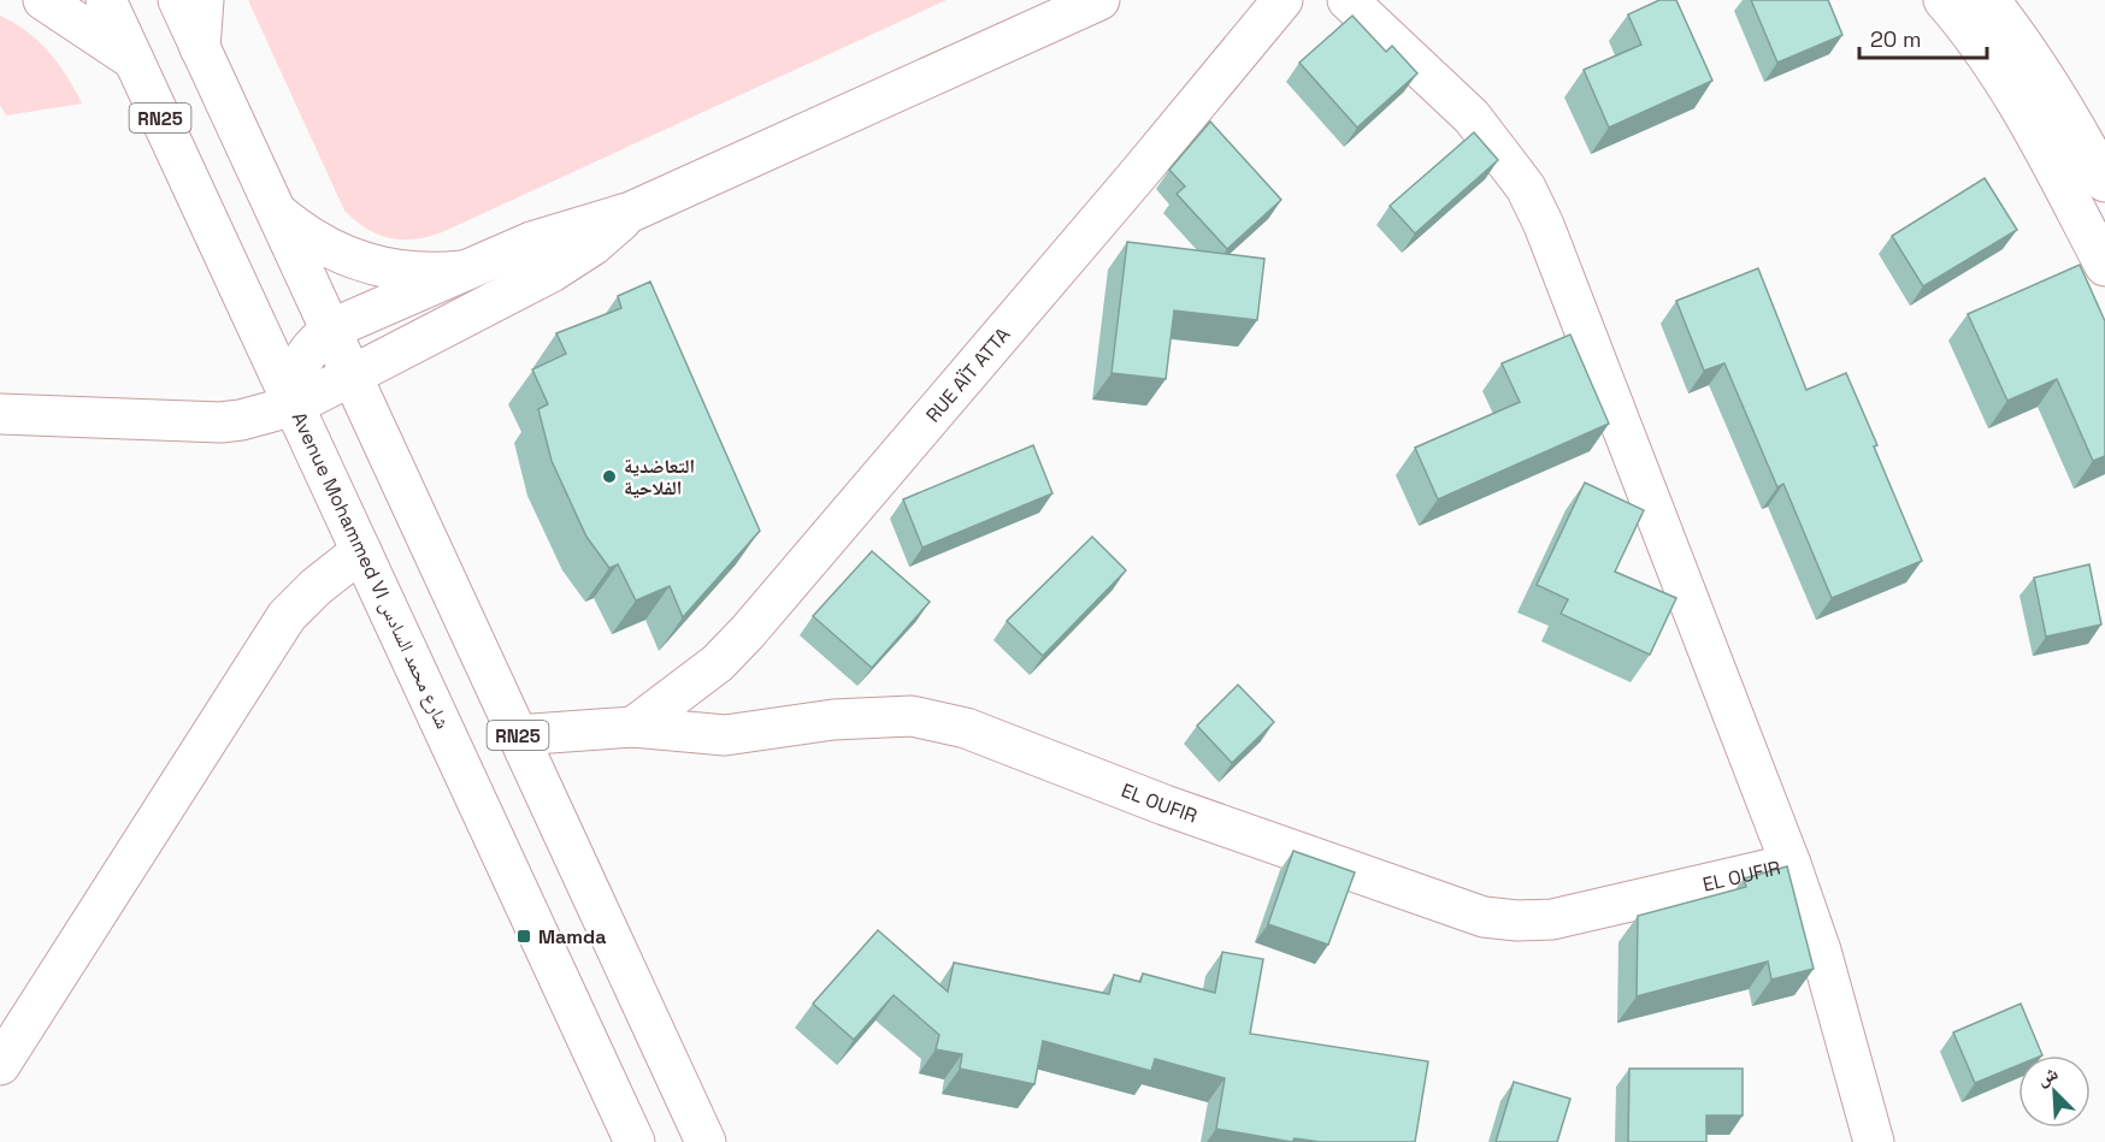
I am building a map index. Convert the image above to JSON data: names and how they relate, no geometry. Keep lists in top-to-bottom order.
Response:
{
  "streets": {
    "main road": [
      "RN25",
      "RUE AÏT ATTA",
      "Avenue Mohammed VI شارع محمد السادس",
      "EL OUFIR"
    ]
  },
  "crossings": [
    ["RN25", "EL OUFIR"],
    ["RUE AÏT ATTA", "EL OUFIR"]
  ],
  "places": {
    "other": ["التعاضدية الفلاحية"],
    "transit": ["Mamda"]
  },
  "scale_bar": "20 m",
  "north": "top left"
}
